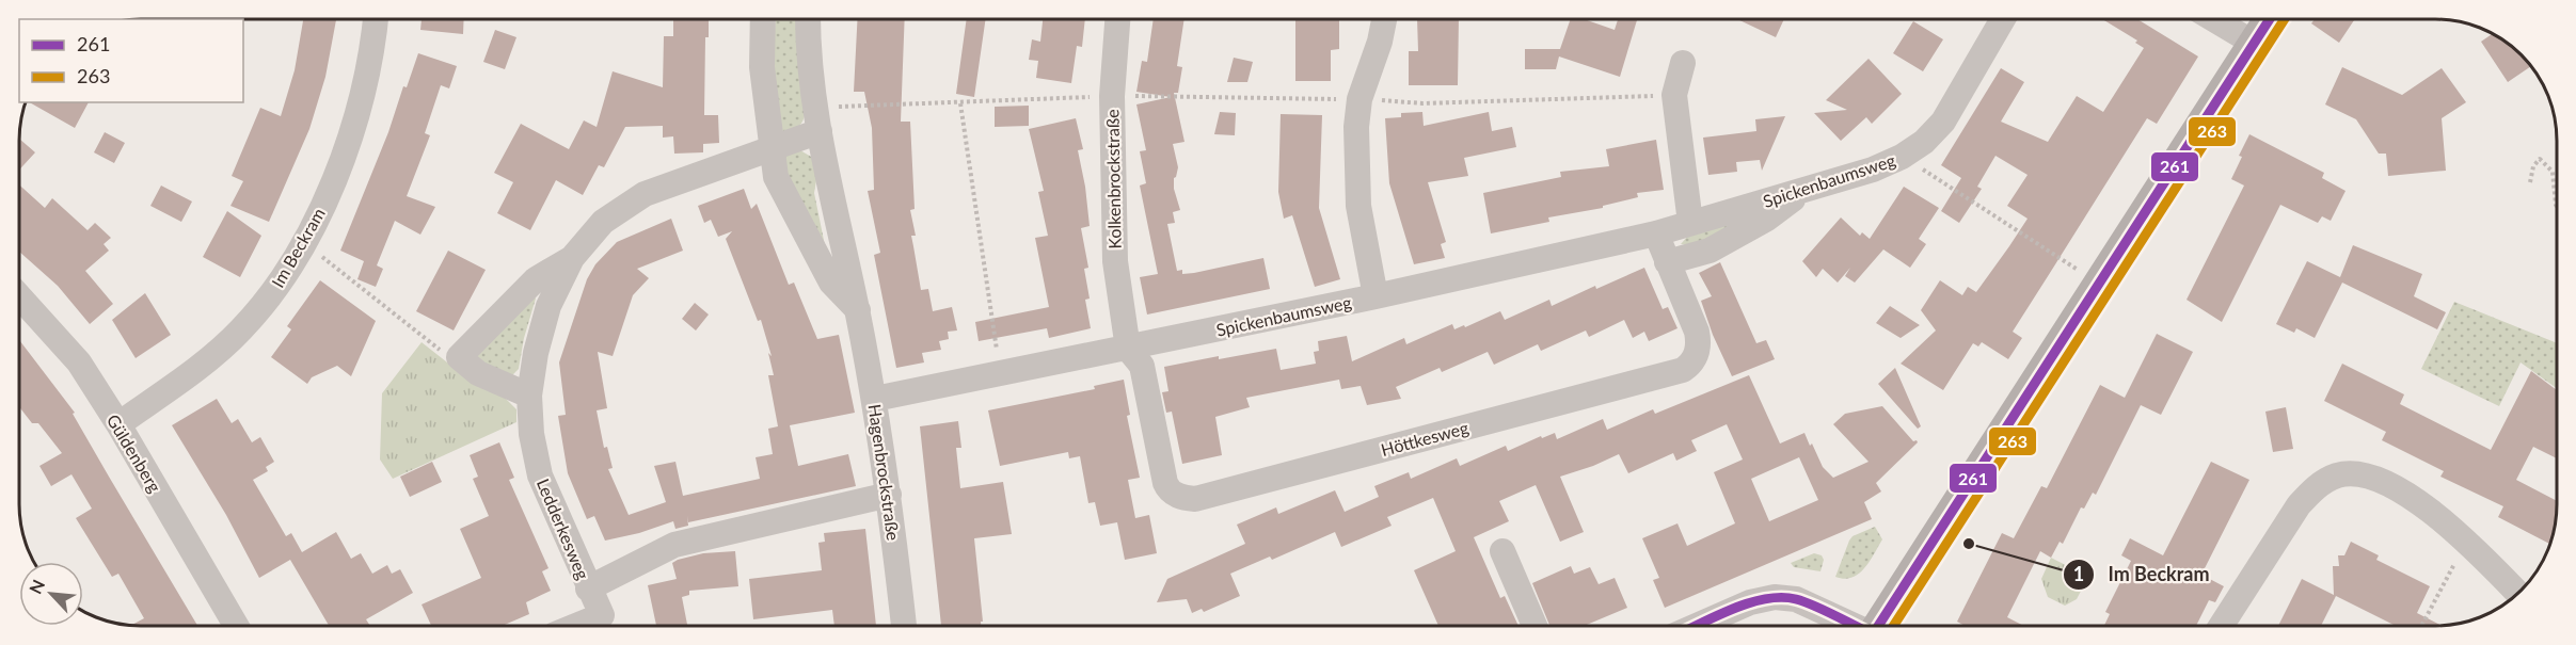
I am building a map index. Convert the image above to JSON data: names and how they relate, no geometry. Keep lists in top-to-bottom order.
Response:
{
  "streets": {
    "street": [
      "Kolkenbrockstraße",
      "Spickenbaumsweg",
      "Im Beckram",
      "Höttkesweg",
      "Güldenberg",
      "Hagenbrockstraße",
      "Ledderkesweg"
    ]
  },
  "crossings": [
    ["Kolkenbrockstraße", "Spickenbaumsweg"],
    ["Kolkenbrockstraße", "Höttkesweg"],
    ["Spickenbaumsweg", "Höttkesweg"],
    ["Spickenbaumsweg", "Hagenbrockstraße"],
    ["Im Beckram", "Güldenberg"],
    ["Hagenbrockstraße", "Ledderkesweg"]
  ],
  "places": ["Im Beckram"],
  "lines": ["transit line 261", "transit line 263"],
  "legend": ["261", "263"],
  "north": "top left"
}
